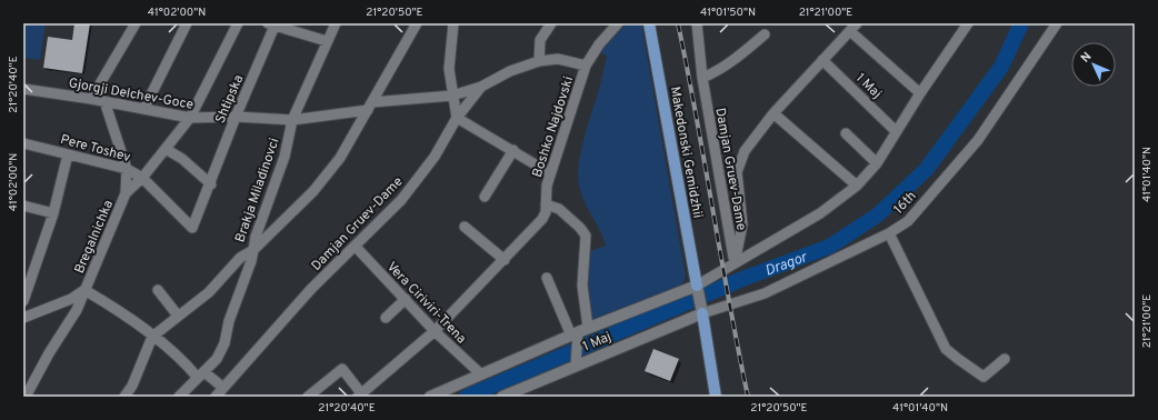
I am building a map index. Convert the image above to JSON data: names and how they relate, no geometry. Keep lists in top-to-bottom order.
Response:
{
  "streets": {
    "main road": ["Makedonski Gemidzhii"],
    "street": [
      "1 Maj",
      "Gjorgji Delchev-Goce",
      "Shtipska",
      "Boshko Najdovski",
      "Pere Toshev",
      "Damjan Gruev-Dame",
      "Brakja Miladinovci",
      "16th",
      "Bregalnichka",
      "Vera Ciriviri-Trena"
    ]
  },
  "crossings": [
    ["1 Maj", "Boshko Najdovski"],
    ["1 Maj", "Makedonski Gemidzhii"],
    ["1 Maj", "Damjan Gruev-Dame"],
    ["1 Maj", "16th"],
    ["1 Maj", "Vera Ciriviri-Trena"],
    ["Gjorgji Delchev-Goce", "Shtipska"],
    ["Gjorgji Delchev-Goce", "Damjan Gruev-Dame"],
    ["Gjorgji Delchev-Goce", "Brakja Miladinovci"],
    ["Gjorgji Delchev-Goce", "Bregalnichka"],
    ["Shtipska", "Pere Toshev"],
    ["Shtipska", "Brakja Miladinovci"],
    ["Boshko Najdovski", "Damjan Gruev-Dame"],
    ["Boshko Najdovski", "Vera Ciriviri-Trena"],
    ["Pere Toshev", "Bregalnichka"],
    ["Damjan Gruev-Dame", "Vera Ciriviri-Trena"]
  ],
  "water": ["Dragor"],
  "north": "top left",
  "coordinates": [
    "41°02'00\"N",
    "21°20'50\"E",
    "41°01'50\"N",
    "21°21'00\"E",
    "21°20'40\"E",
    "41°01'40\"N"
  ]
}
